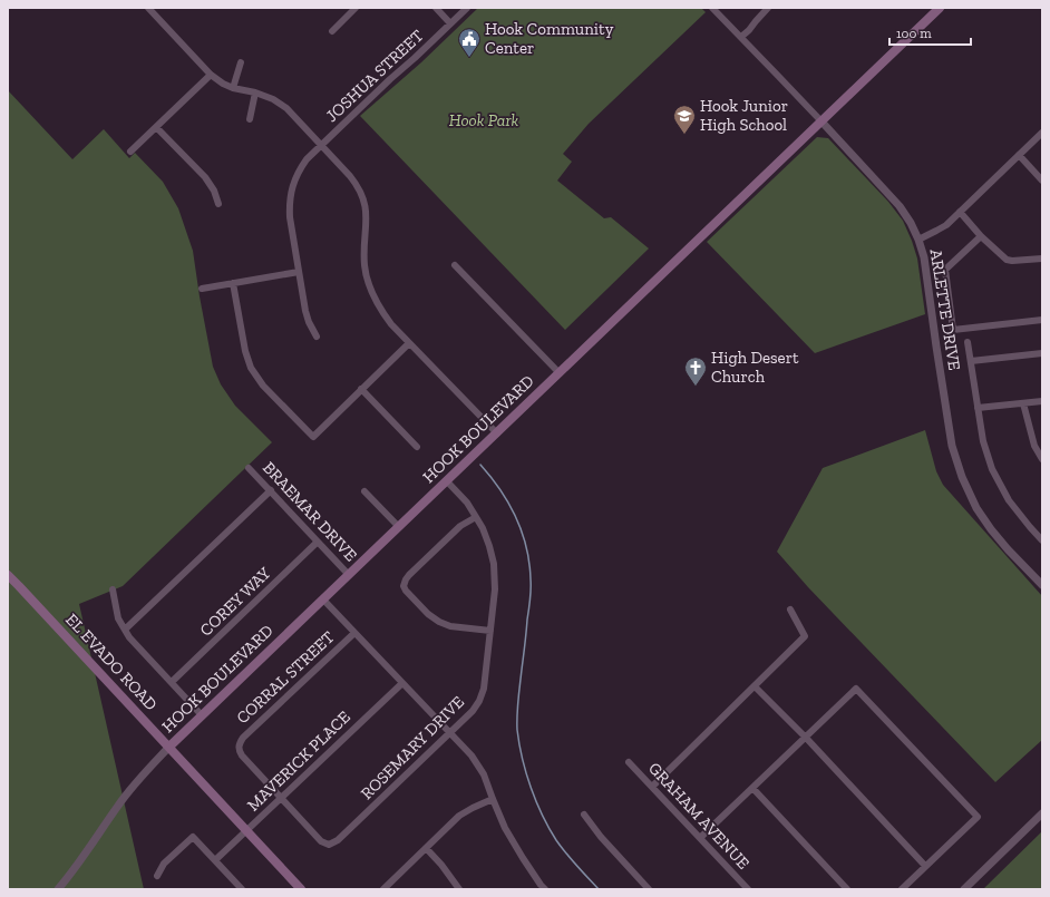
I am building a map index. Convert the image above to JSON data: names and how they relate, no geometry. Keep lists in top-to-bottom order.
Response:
{
  "streets": {
    "main road": ["HOOK BOULEVARD", "EL EVADO ROAD"],
    "street": [
      "JOSHUA STREET",
      "ARLETTE DRIVE",
      "BRAEMAR DRIVE",
      "COREY WAY",
      "CORRAL STREET",
      "ROSEMARY DRIVE",
      "MAVERICK PLACE",
      "GRAHAM AVENUE"
    ]
  },
  "crossings": [
    ["ARLETTE DRIVE", "HOOK BOULEVARD"],
    ["HOOK BOULEVARD", "BRAEMAR DRIVE"],
    ["HOOK BOULEVARD", "EL EVADO ROAD"],
    ["HOOK BOULEVARD", "ROSEMARY DRIVE"],
    ["BRAEMAR DRIVE", "COREY WAY"],
    ["EL EVADO ROAD", "MAVERICK PLACE"],
    ["CORRAL STREET", "ROSEMARY DRIVE"],
    ["CORRAL STREET", "MAVERICK PLACE"],
    ["ROSEMARY DRIVE", "MAVERICK PLACE"]
  ],
  "parks": ["Hook Park"],
  "places": {
    "public building": ["Hook Community Center"],
    "school or university": ["Hook Junior High School"],
    "church": ["High Desert Church"]
  },
  "scale_bar": "100 m"
}
